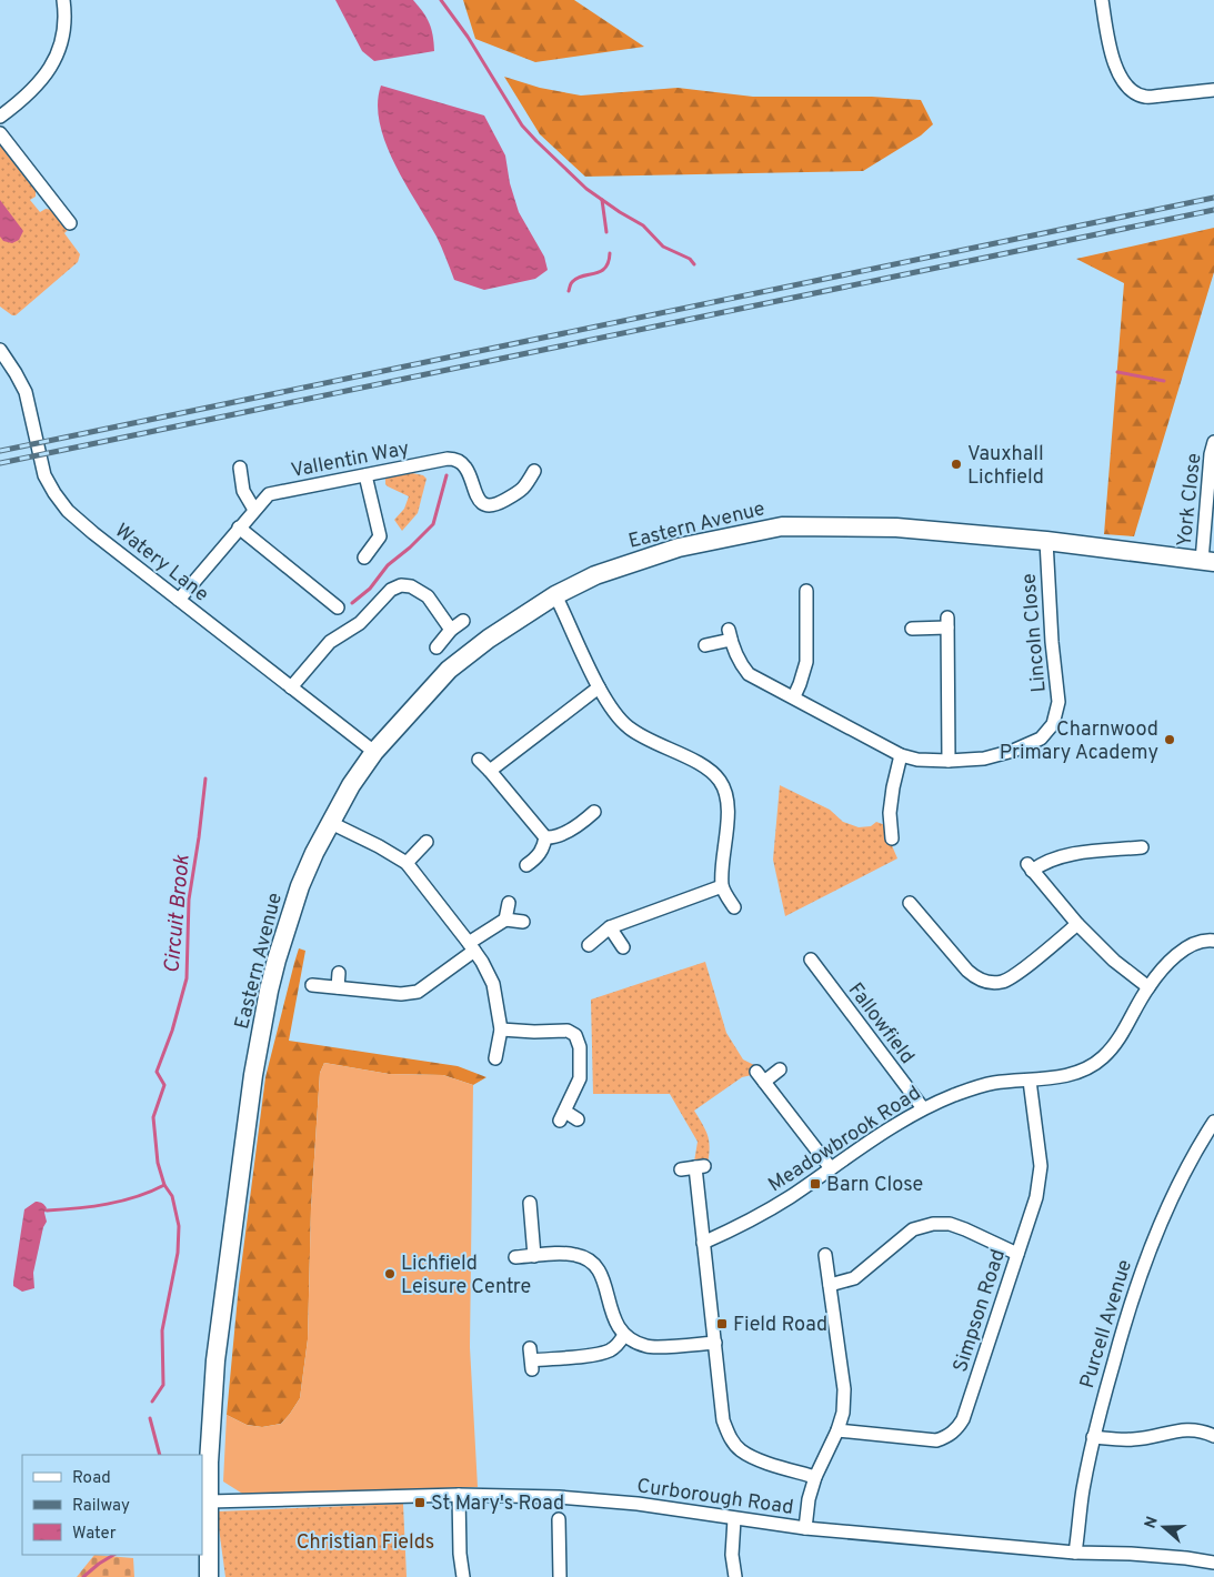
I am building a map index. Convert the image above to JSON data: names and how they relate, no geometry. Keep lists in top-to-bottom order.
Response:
{
  "streets": {
    "highway": ["Eastern Avenue"],
    "street": [
      "Vallentin Way",
      "York Close",
      "Watery Lane",
      "Lincoln Close",
      "Fallowfield",
      "Meadowbrook Road",
      "Simpson Road",
      "Purcell Avenue",
      "Curborough Road"
    ]
  },
  "crossings": [
    ["Vallentin Way", "Watery Lane"],
    ["York Close", "Eastern Avenue"],
    ["Eastern Avenue", "Watery Lane"],
    ["Eastern Avenue", "Lincoln Close"],
    ["Eastern Avenue", "Curborough Road"],
    ["Fallowfield", "Meadowbrook Road"],
    ["Meadowbrook Road", "Simpson Road"],
    ["Purcell Avenue", "Curborough Road"]
  ],
  "water": ["Circuit Brook"],
  "parks": ["Christian Fields"],
  "places": {
    "other": ["Vauxhall Lichfield", "Charnwood Primary Academy", "Lichfield Leisure Centre"],
    "transit": ["Barn Close", "Field Road", "St Mary's Road"]
  },
  "legend": ["Road", "Railway", "Water"],
  "north": "left"
}
